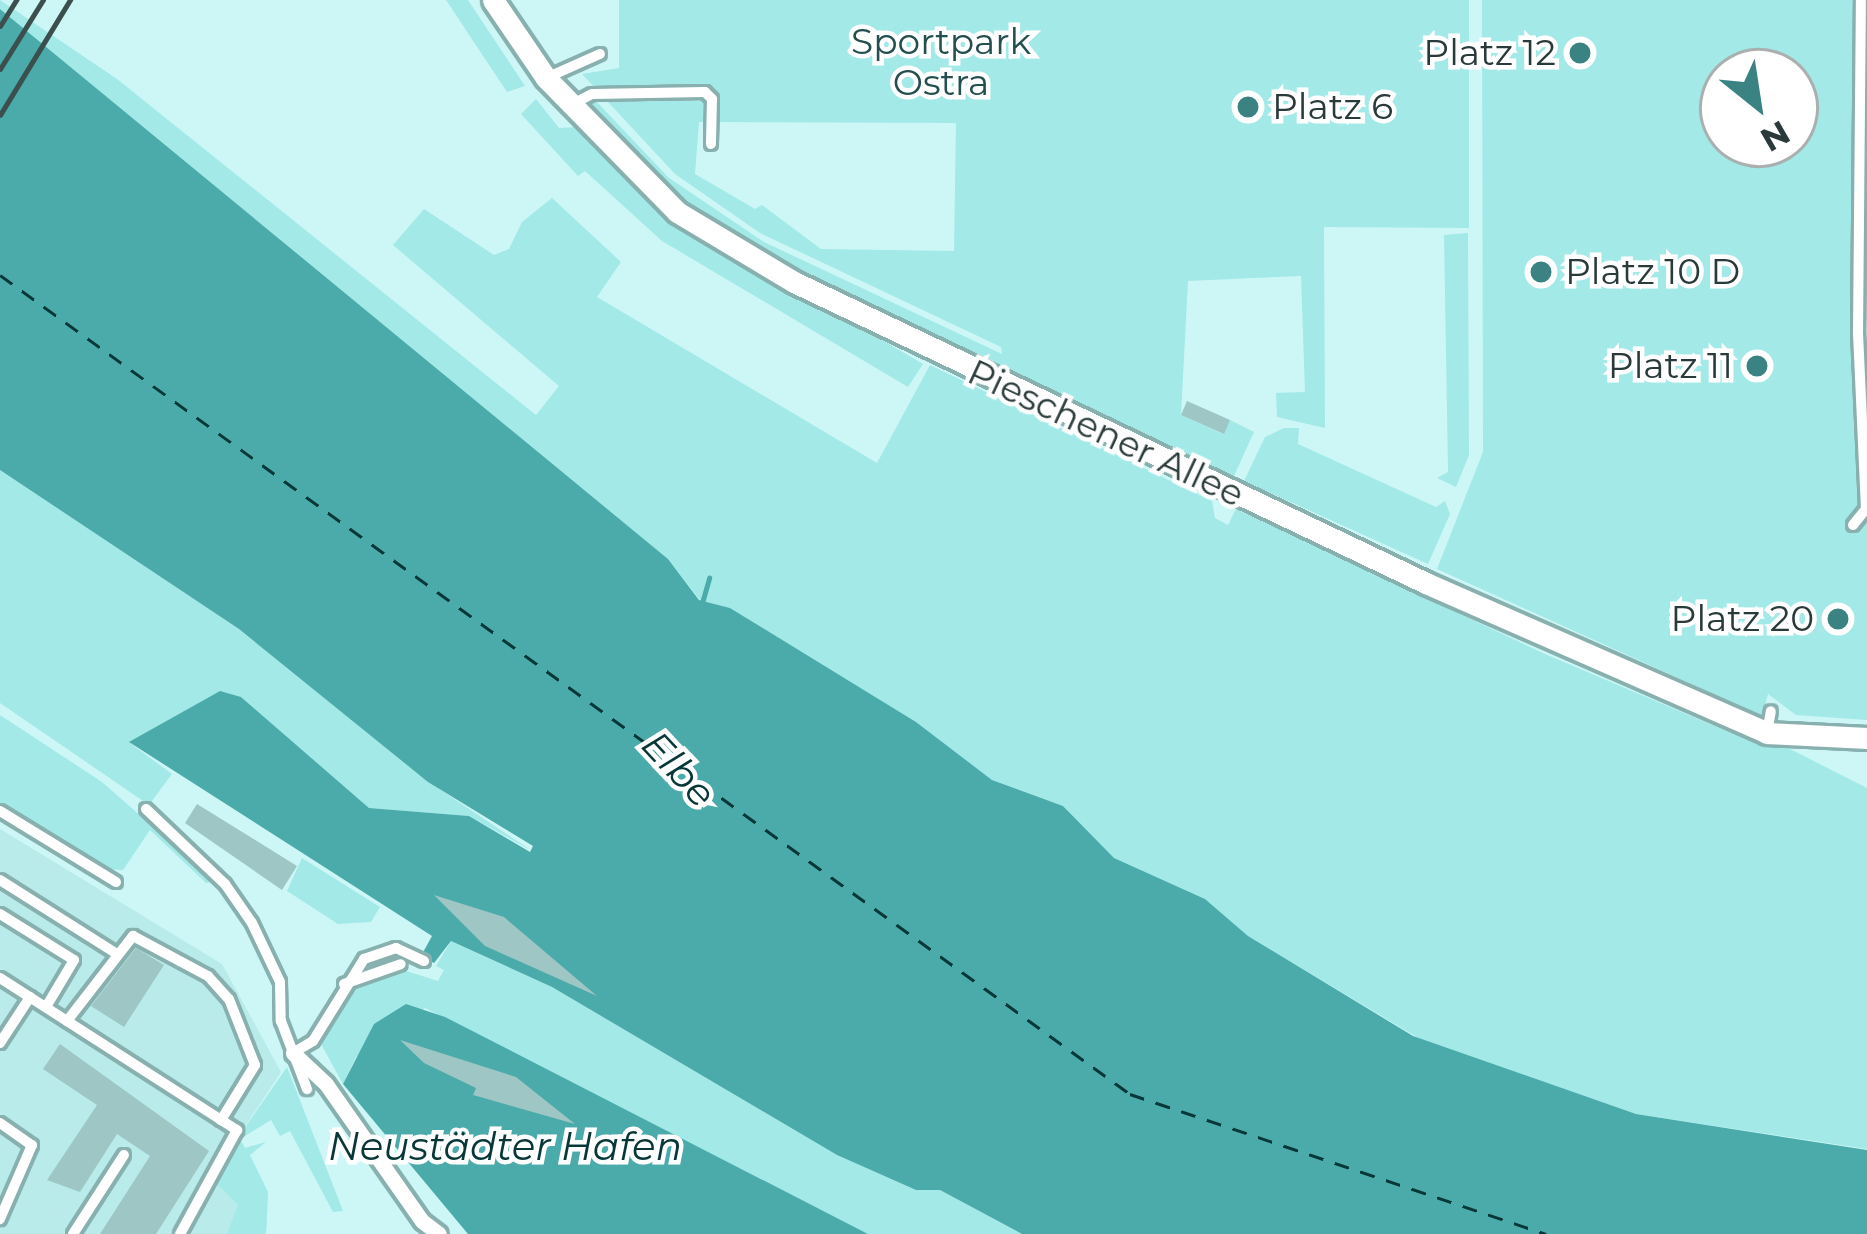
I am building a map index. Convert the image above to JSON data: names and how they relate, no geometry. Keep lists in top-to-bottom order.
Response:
{
  "streets": {
    "street": ["Pieschener Allee"]
  },
  "water": ["Elbe", "Neustädter Hafen"],
  "parks": ["Sportpark Ostra"],
  "places": [
    "Platz 12",
    "Platz 6",
    "Platz 10 D",
    "Platz 11",
    "Platz 20"
  ],
  "north": "bottom right"
}
